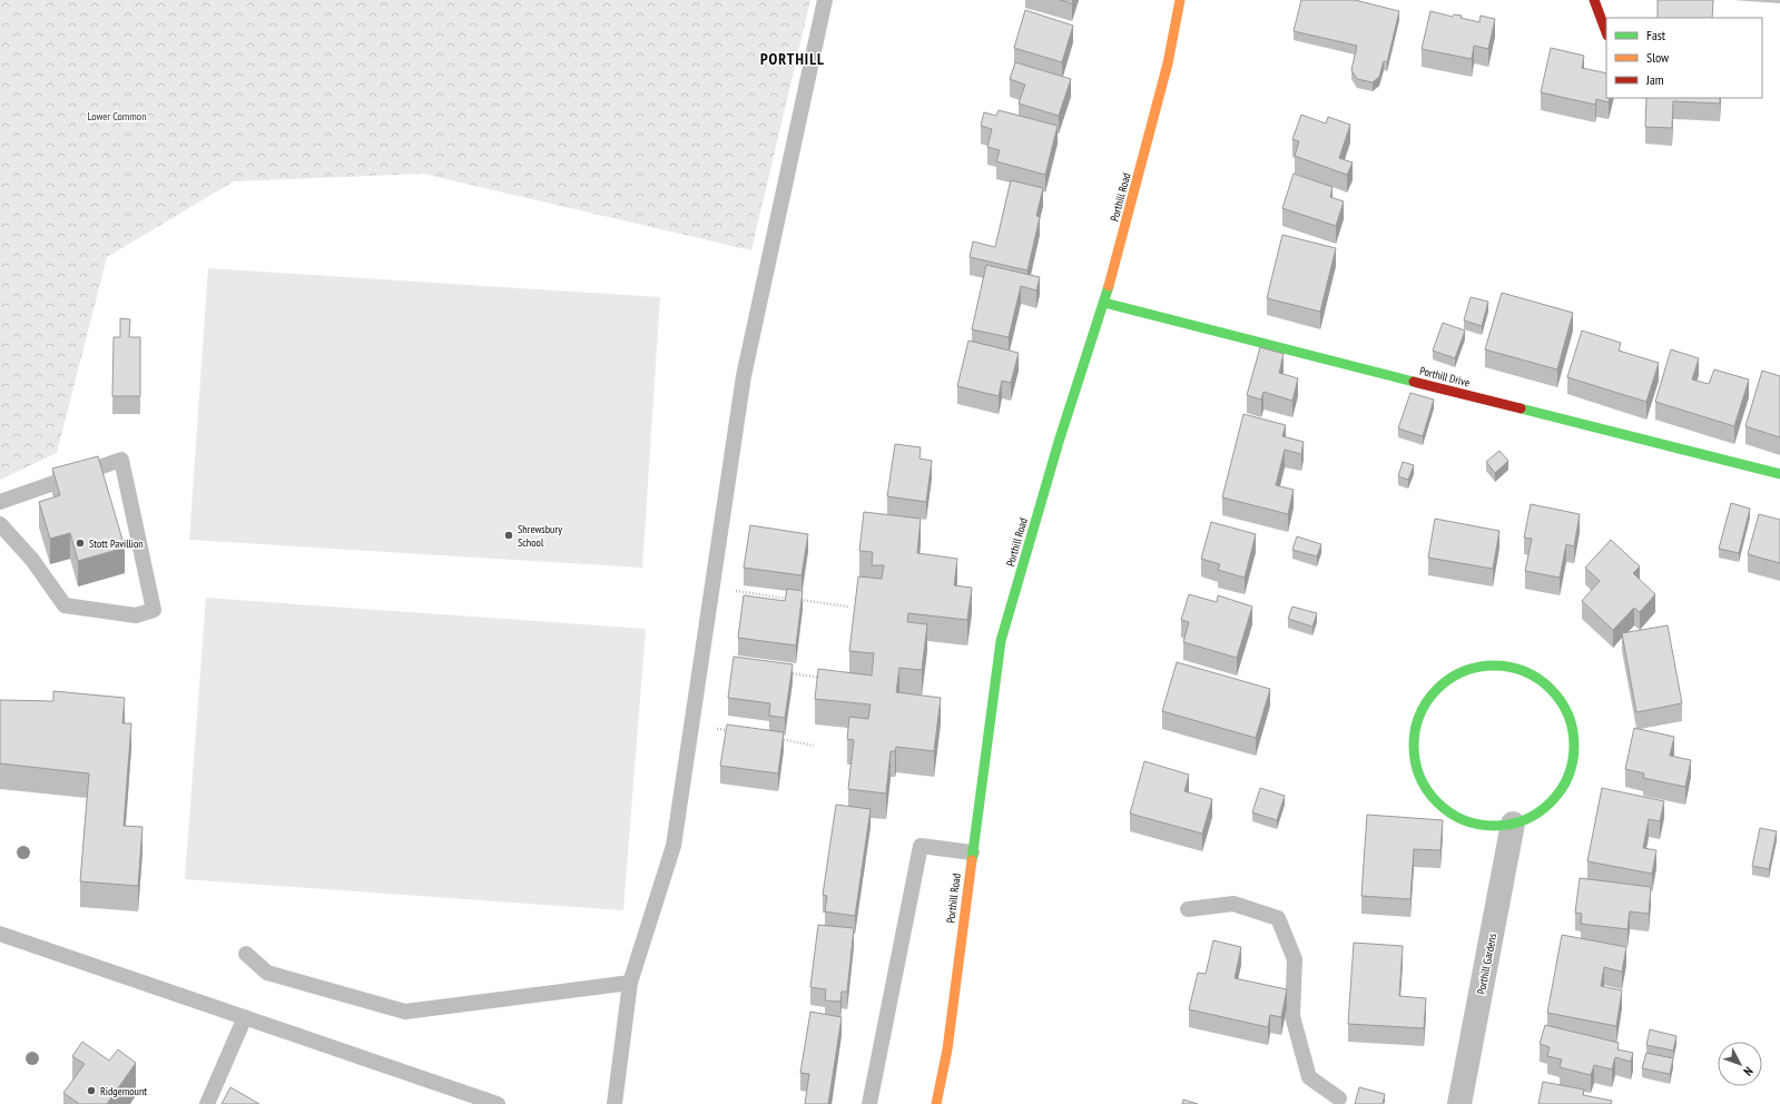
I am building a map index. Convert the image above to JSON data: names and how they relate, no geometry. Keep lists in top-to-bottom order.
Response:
{
  "streets": {
    "street": ["Porthill Road", "Porthill Drive", "Porthill Gardens"]
  },
  "crossings": [
    ["Porthill Road", "Porthill Drive"]
  ],
  "districts": ["PORTHILL"],
  "parks": ["Lower Common"],
  "places": ["Shrewsbury School", "Stott Pavillion", "Ridgemount"],
  "legend": ["Fast", "Slow", "Jam"],
  "north": "bottom right"
}
